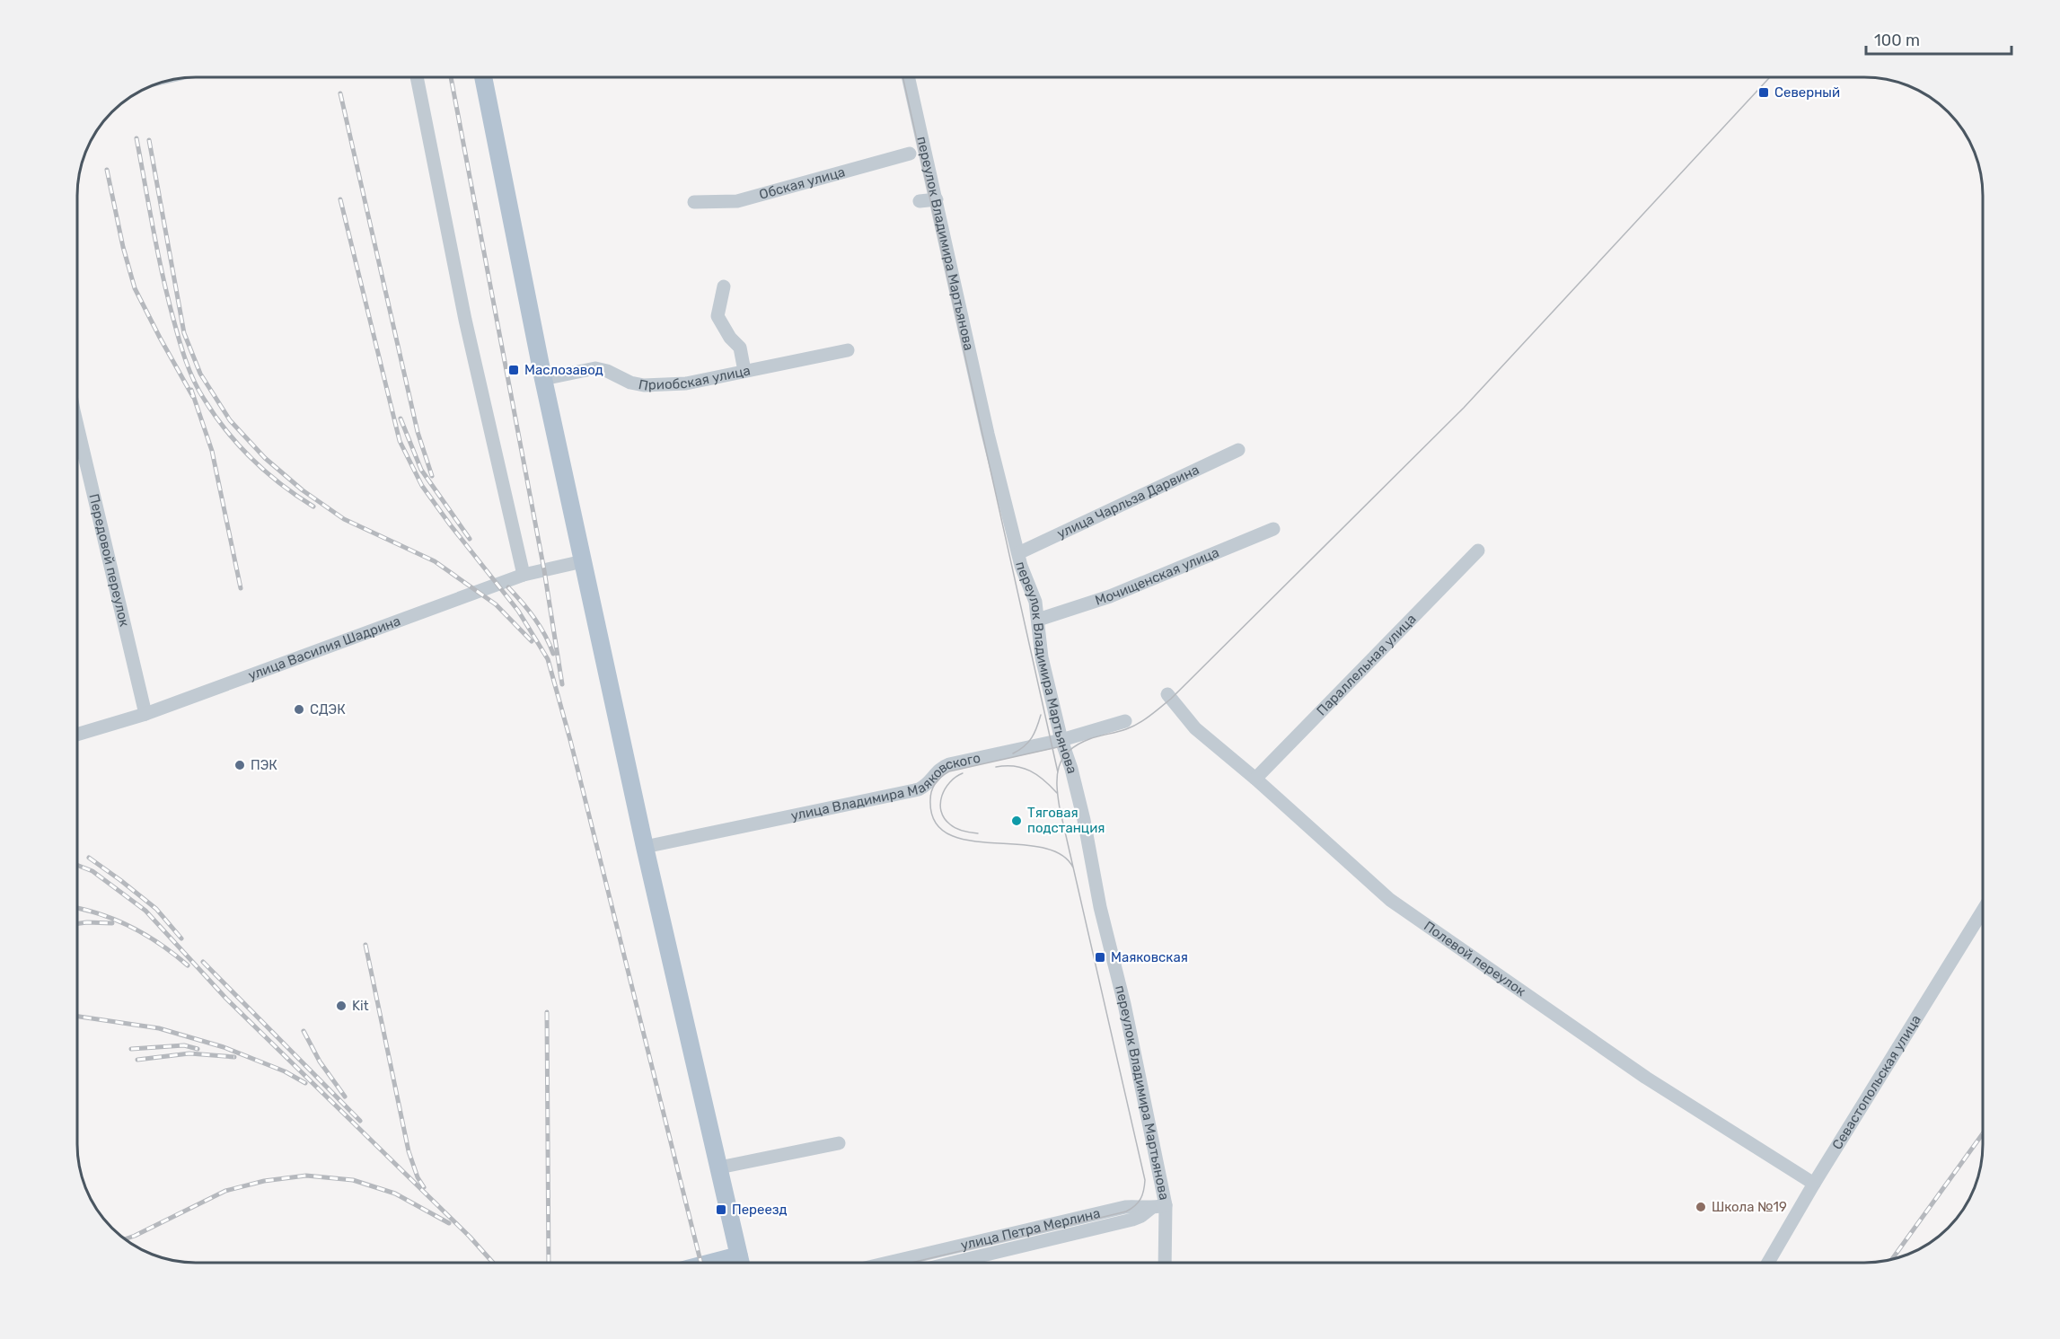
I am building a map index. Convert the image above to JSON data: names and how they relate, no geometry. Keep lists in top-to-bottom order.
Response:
{
  "streets": {
    "street": [
      "Обская улица",
      "переулок Владимира Мартьянова",
      "Приобская улица",
      "улица Чарльза Дарвина",
      "Передовой переулок",
      "Мочищенская улица",
      "улица Василия Шадрина",
      "Параллельная улица",
      "улица Владимира Маяковского",
      "Полевой переулок",
      "Севастопольская улица",
      "улица Петра Мерлина"
    ]
  },
  "crossings": [
    ["переулок Владимира Мартьянова", "улица Чарльза Дарвина"],
    ["переулок Владимира Мартьянова", "Мочищенская улица"],
    ["переулок Владимира Мартьянова", "улица Владимира Маяковского"],
    ["переулок Владимира Мартьянова", "улица Петра Мерлина"],
    ["Передовой переулок", "улица Василия Шадрина"],
    ["Параллельная улица", "Полевой переулок"],
    ["Полевой переулок", "Севастопольская улица"]
  ],
  "places": {
    "transit": [
      "Северный",
      "Маслозавод",
      "Маяковская",
      "Переезд"
    ],
    "other": [
      "СДЭК",
      "ПЭК",
      "Тяговая подстанция",
      "Kit",
      "Школа №19"
    ]
  },
  "scale_bar": "100 m"
}
